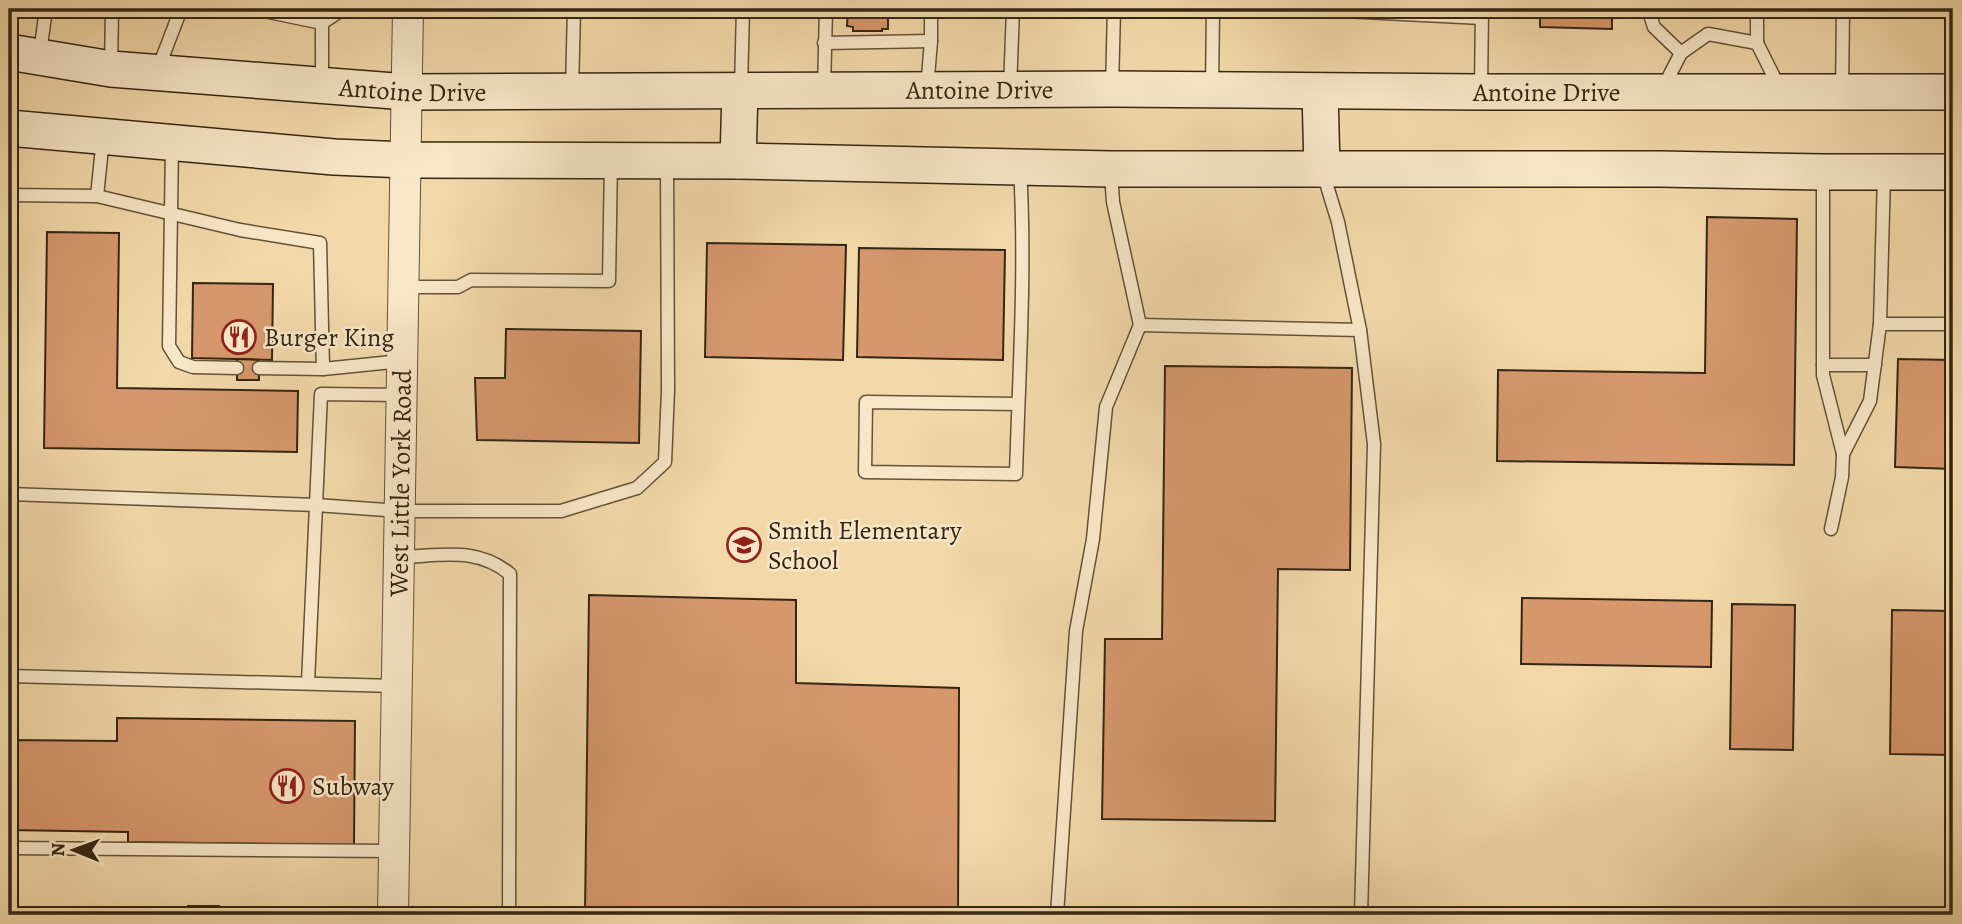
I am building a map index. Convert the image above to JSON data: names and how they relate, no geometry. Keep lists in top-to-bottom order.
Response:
{
  "streets": {
    "main road": ["Antoine Drive"],
    "street": ["West Little York Road"]
  },
  "crossings": [
    ["Antoine Drive", "West Little York Road"]
  ],
  "places": {
    "restaurant": ["Burger King", "Subway"],
    "school or university": ["Smith Elementary School"]
  },
  "north": "left"
}
